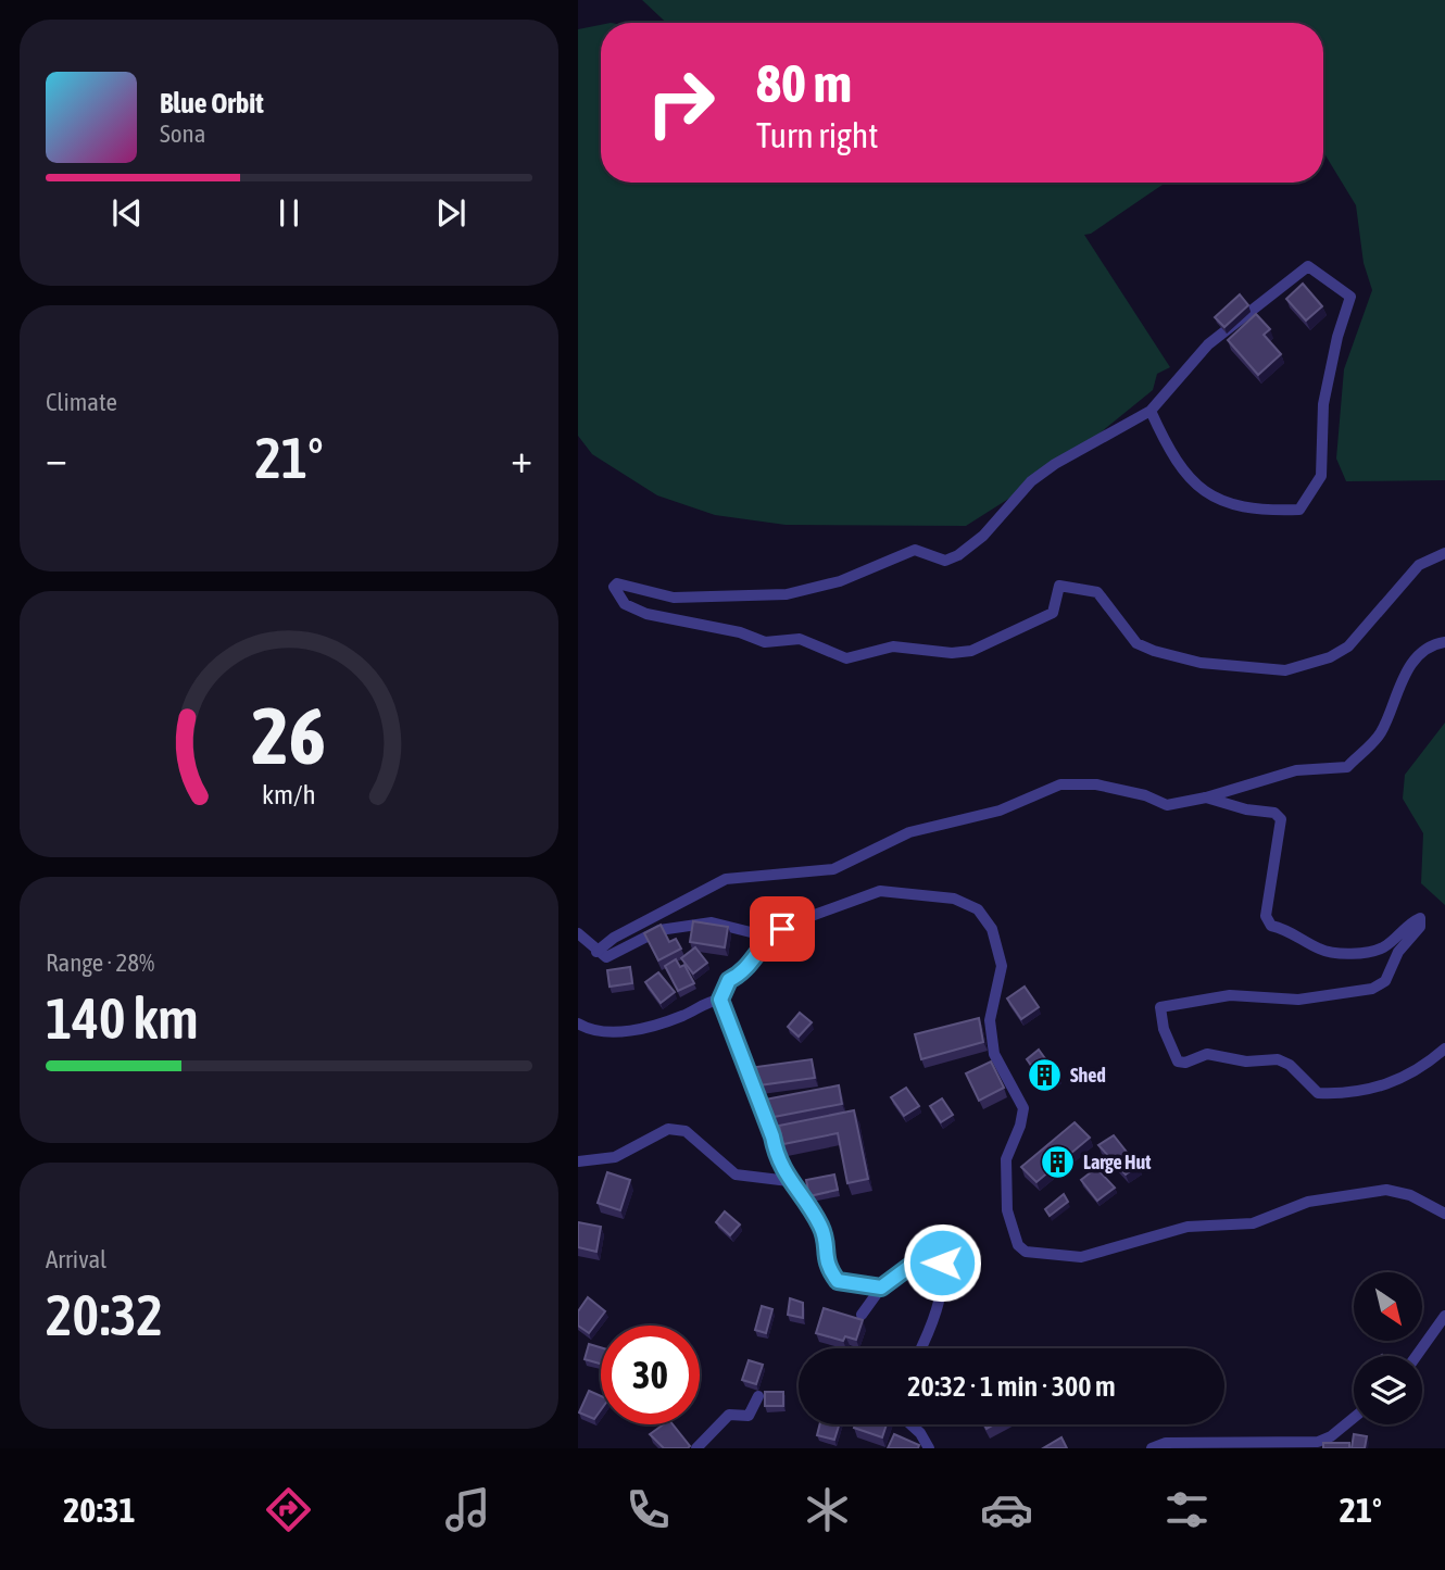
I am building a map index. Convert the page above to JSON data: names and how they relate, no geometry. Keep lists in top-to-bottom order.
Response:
{
  "places": {
    "building": ["Shed", "Large Hut"]
  },
  "north": "bottom right",
  "page": {
    "turn": ["80 m", "Turn right"],
    "song": ["Blue Orbit", "Sona"],
    "tile": [
      "Climate",
      ["Range · 28%", "140 km"],
      ["Arrival", "20:32"]
    ],
    "heat": ["−", "21°", "+"],
    "limit": "30",
    "trip": "20:32 · 1 min · 300 m",
    "tabs": ["20:31", "21°"],
    "gauge": ["26", "km/h"]
  }
}
